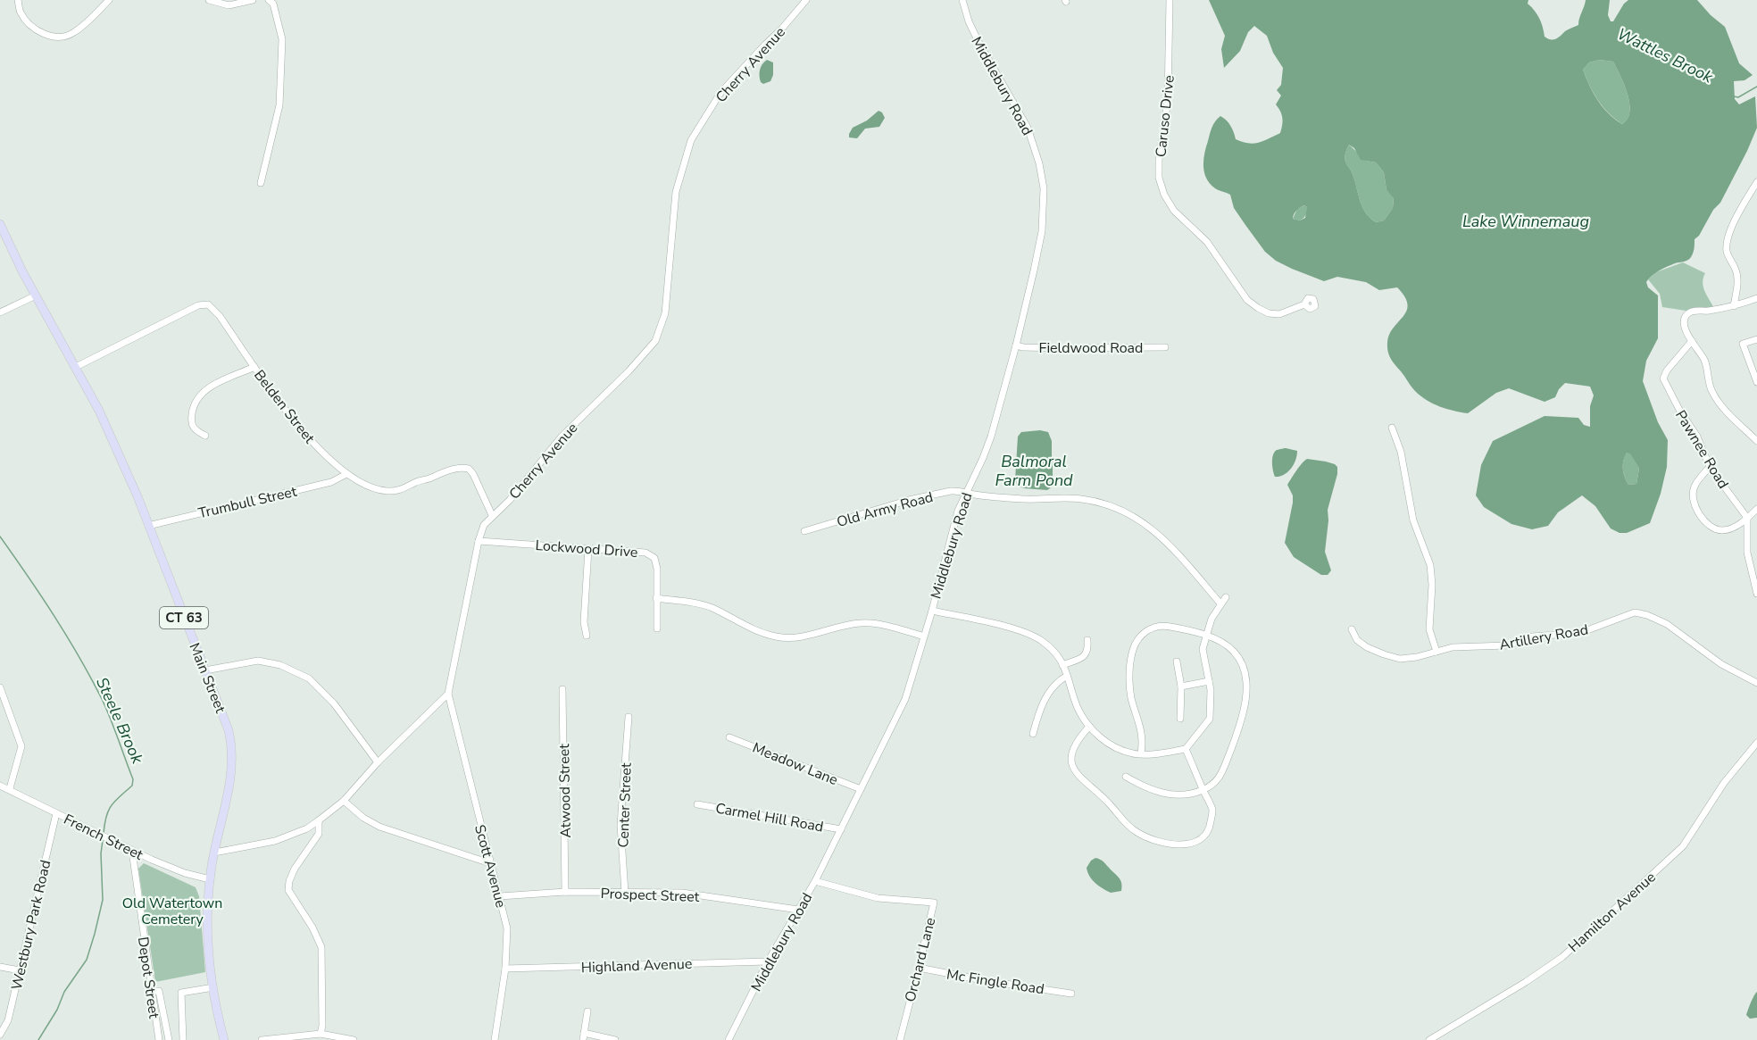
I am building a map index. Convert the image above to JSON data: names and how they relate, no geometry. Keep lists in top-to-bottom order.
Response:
{
  "streets": {
    "main road": ["CT 63", "Main Street"],
    "street": [
      "Cherry Avenue",
      "Middlebury Road",
      "Caruso Drive",
      "Fieldwood Road",
      "Belden Street",
      "Pawnee Road",
      "Trumbull Street",
      "Old Army Road",
      "Lockwood Drive",
      "Artillery Road",
      "Meadow Lane",
      "Atwood Street",
      "Center Street",
      "Carmel Hill Road",
      "French Street",
      "Scott Avenue",
      "Prospect Street",
      "Hamilton Avenue",
      "Westbury Park Road",
      "Orchard Lane",
      "Highland Avenue",
      "Depot Street",
      "Mc Fingle Road"
    ]
  },
  "crossings": [
    ["Cherry Avenue", "Belden Street"],
    ["Cherry Avenue", "Lockwood Drive"],
    ["Cherry Avenue", "Scott Avenue"],
    ["Middlebury Road", "Fieldwood Road"],
    ["Middlebury Road", "Old Army Road"],
    ["Middlebury Road", "Meadow Lane"],
    ["Middlebury Road", "Carmel Hill Road"],
    ["Middlebury Road", "Prospect Street"],
    ["Middlebury Road", "Orchard Lane"],
    ["Middlebury Road", "Highland Avenue"],
    ["Belden Street", "Trumbull Street"],
    ["Belden Street", "Main Street"],
    ["Trumbull Street", "Main Street"],
    ["Main Street", "French Street"],
    ["Atwood Street", "Prospect Street"],
    ["Center Street", "Prospect Street"],
    ["French Street", "Westbury Park Road"],
    ["French Street", "Depot Street"],
    ["Scott Avenue", "Prospect Street"],
    ["Scott Avenue", "Highland Avenue"],
    ["Orchard Lane", "Mc Fingle Road"]
  ],
  "water": [
    "Wattles Brook",
    "Lake Winnemaug",
    "Balmoral Farm Pond",
    "Steele Brook"
  ],
  "parks": ["Old Watertown Cemetery"]
}
